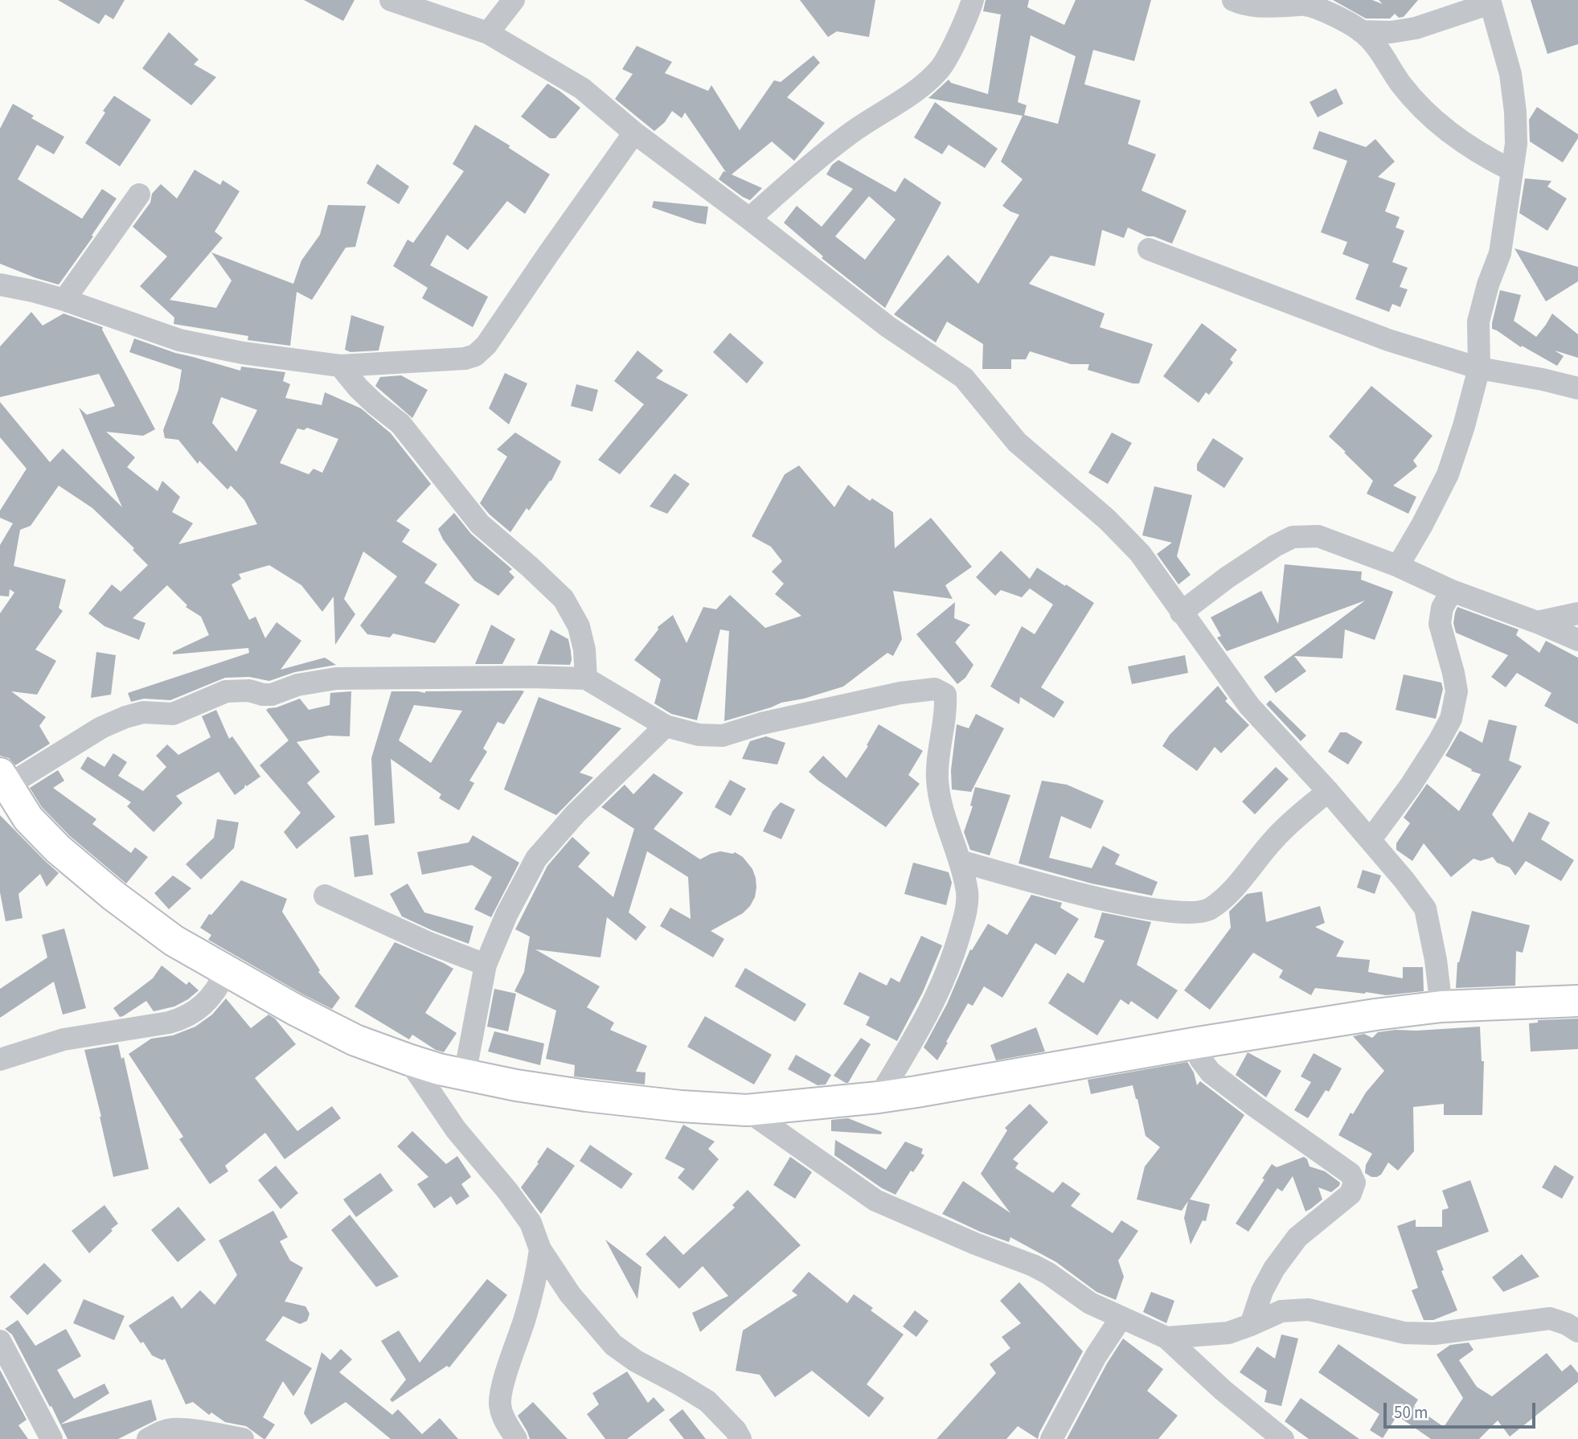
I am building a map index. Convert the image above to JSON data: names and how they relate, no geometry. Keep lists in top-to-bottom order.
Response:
{
  "scale_bar": "50 m"
}
